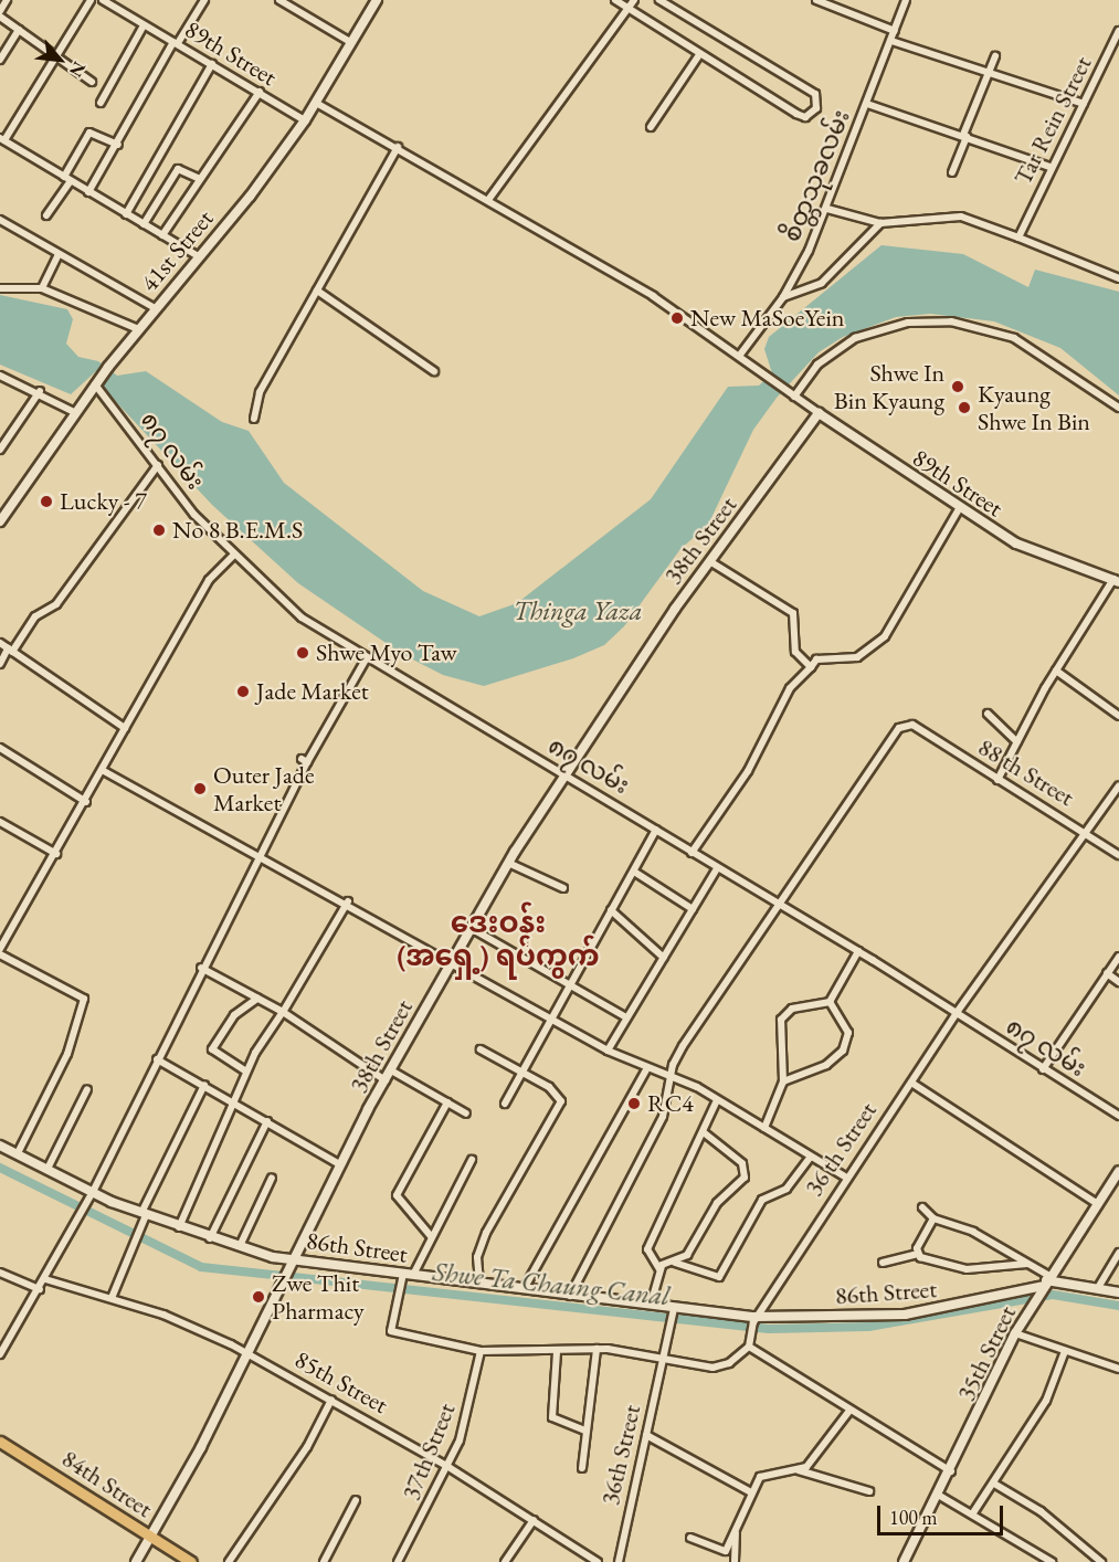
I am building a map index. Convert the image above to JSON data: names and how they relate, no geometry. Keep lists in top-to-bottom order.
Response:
{
  "streets": {
    "main road": [
      "89th Street",
      "41st Street",
      "38th Street",
      "86th Street",
      "35th Street",
      "84th Street"
    ],
    "street": [
      "Tar Rein Street",
      "စိတ္တသုခလမ်း",
      "၈၇ လမ်း",
      "88 th Street",
      "36 th Street",
      "85th Street",
      "37th Street",
      "36th Street"
    ]
  },
  "crossings": [
    ["89th Street", "စိတ္တသုခလမ်း"],
    ["89th Street", "41st Street"],
    ["89th Street", "38th Street"],
    ["41st Street", "၈၇ လမ်း"],
    ["၈၇ လမ်း", "38th Street"],
    ["၈၇ လမ်း", "88 th Street"],
    ["၈၇ လမ်း", "36 th Street"],
    ["38th Street", "86th Street"],
    ["38th Street", "85th Street"],
    ["38th Street", "84th Street"],
    ["88 th Street", "36 th Street"],
    ["36 th Street", "86th Street"],
    ["86th Street", "35th Street"],
    ["86th Street", "36th Street"],
    ["85th Street", "37th Street"]
  ],
  "districts": ["ဒေးဝန်း (အရှေ့) ရပ်ကွက်"],
  "water": ["Thinga Yaza", "Shwe Ta Chaung Canal"],
  "places": [
    "New MaSoeYein",
    "Shwe In Bin Kyaung",
    "Kyaung Shwe In Bin",
    "Lucky - 7",
    "No 8 B.E.M.S",
    "Shwe Myo Taw",
    "Jade Market",
    "Outer Jade Market",
    "RC4",
    "Zwe Thit Pharmacy"
  ],
  "scale_bar": "100 m",
  "north": "bottom right"
}
